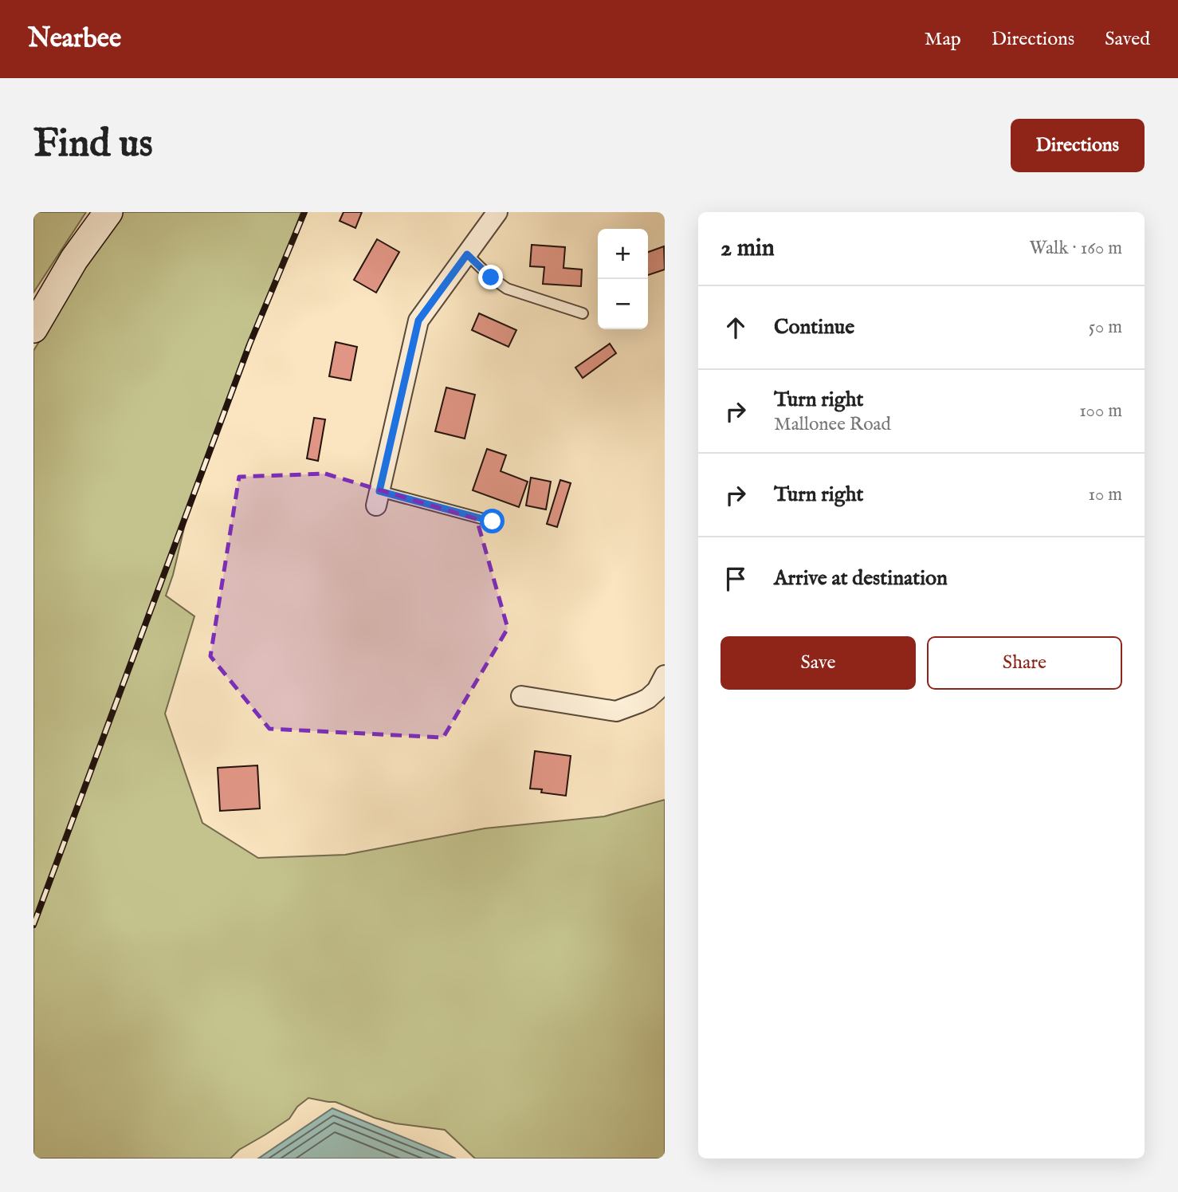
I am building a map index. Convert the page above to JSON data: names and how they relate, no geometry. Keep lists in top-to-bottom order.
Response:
{
  "page": {
    "header": "Nearbee",
    "nav": ["Map", "Directions", "Saved"],
    "buttons": [
      "Directions",
      ["Save", "Share"]
    ],
    "title": "Find us",
    "heading": ["2 min", "Walk · 160 m"],
    "map_buttons": ["+", "−"],
    "list": [
      ["Continue", "50 m"],
      ["Turn right", "Mallonee Road", "100 m"],
      ["Turn right", "10 m"],
      "Arrive at destination"
    ]
  }
}
